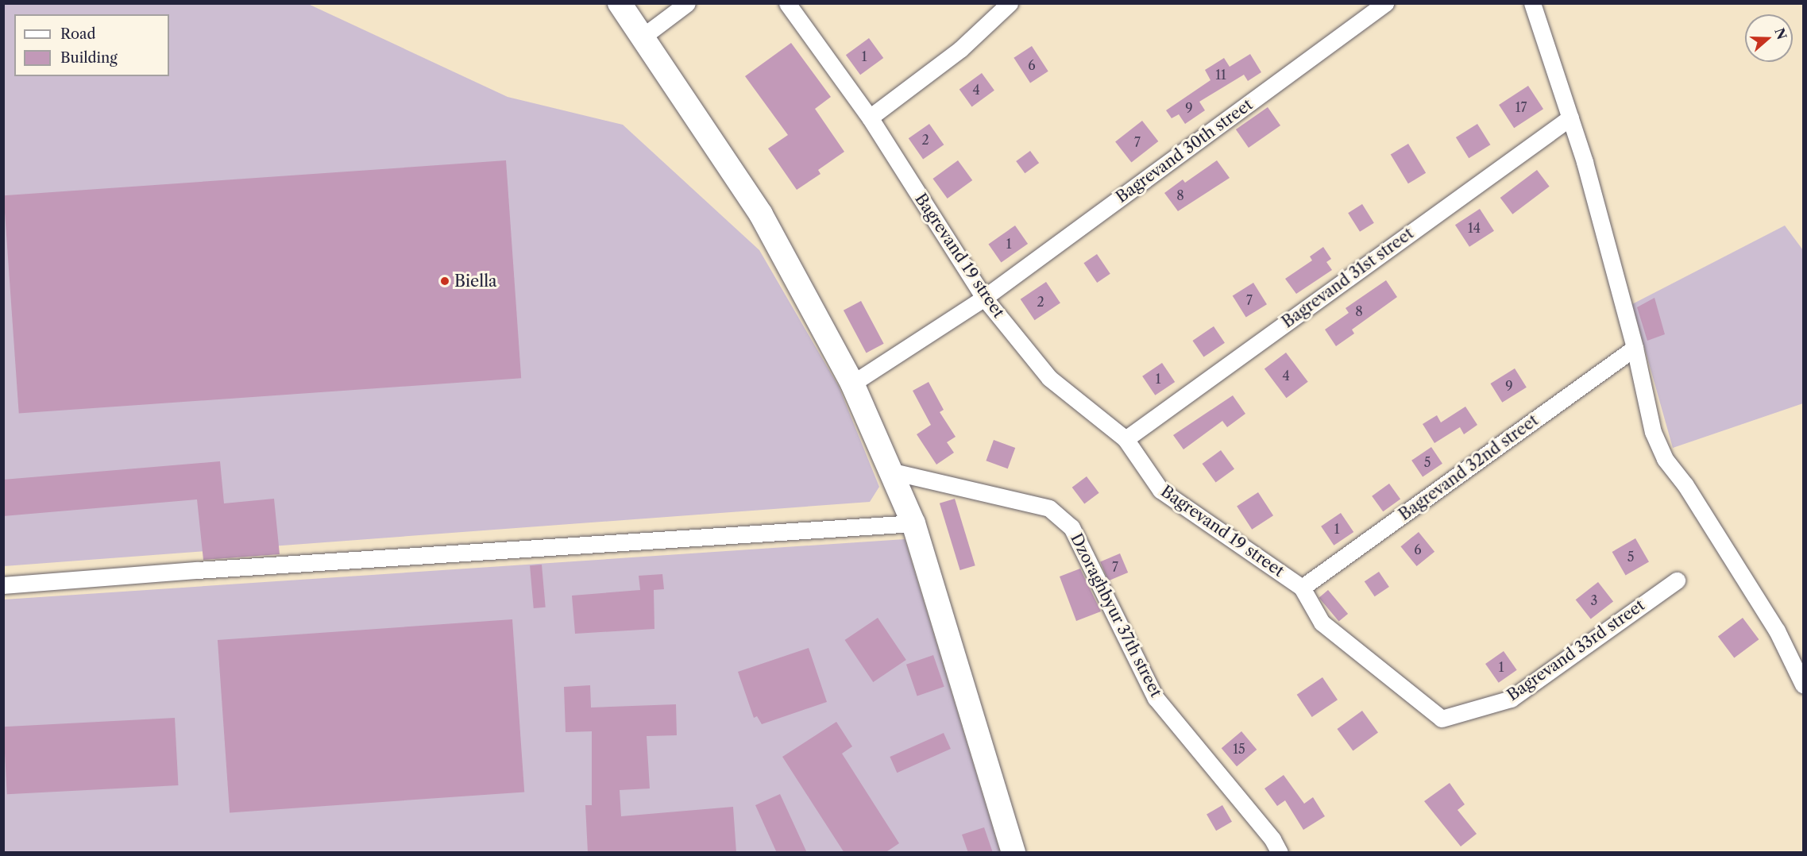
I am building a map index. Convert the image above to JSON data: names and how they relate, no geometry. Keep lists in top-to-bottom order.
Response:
{
  "streets": {
    "street": [
      "Bagrevand 30th street",
      "Bagrevand 19 street",
      "Bagrevand 31st street",
      "Bagrevand 32nd street",
      "Dzoraghbyur 37th street",
      "Bagrevand 33rd street"
    ]
  },
  "crossings": [
    ["Bagrevand 30th street", "Bagrevand 19 street"],
    ["Bagrevand 19 street", "Bagrevand 31st street"],
    ["Bagrevand 19 street", "Bagrevand 32nd street"],
    ["Bagrevand 19 street", "Bagrevand 33rd street"]
  ],
  "places": ["Biella"],
  "house_numbers": [
    "1",
    "6",
    "11",
    "4",
    "17",
    "9",
    "2",
    "7",
    "8",
    "14",
    "1",
    "7",
    "2",
    "8",
    "4",
    "1",
    "9",
    "5",
    "1",
    "6",
    "5",
    "7",
    "3",
    "1",
    "15"
  ],
  "legend": ["Road", "Building"],
  "north": "right"
}
